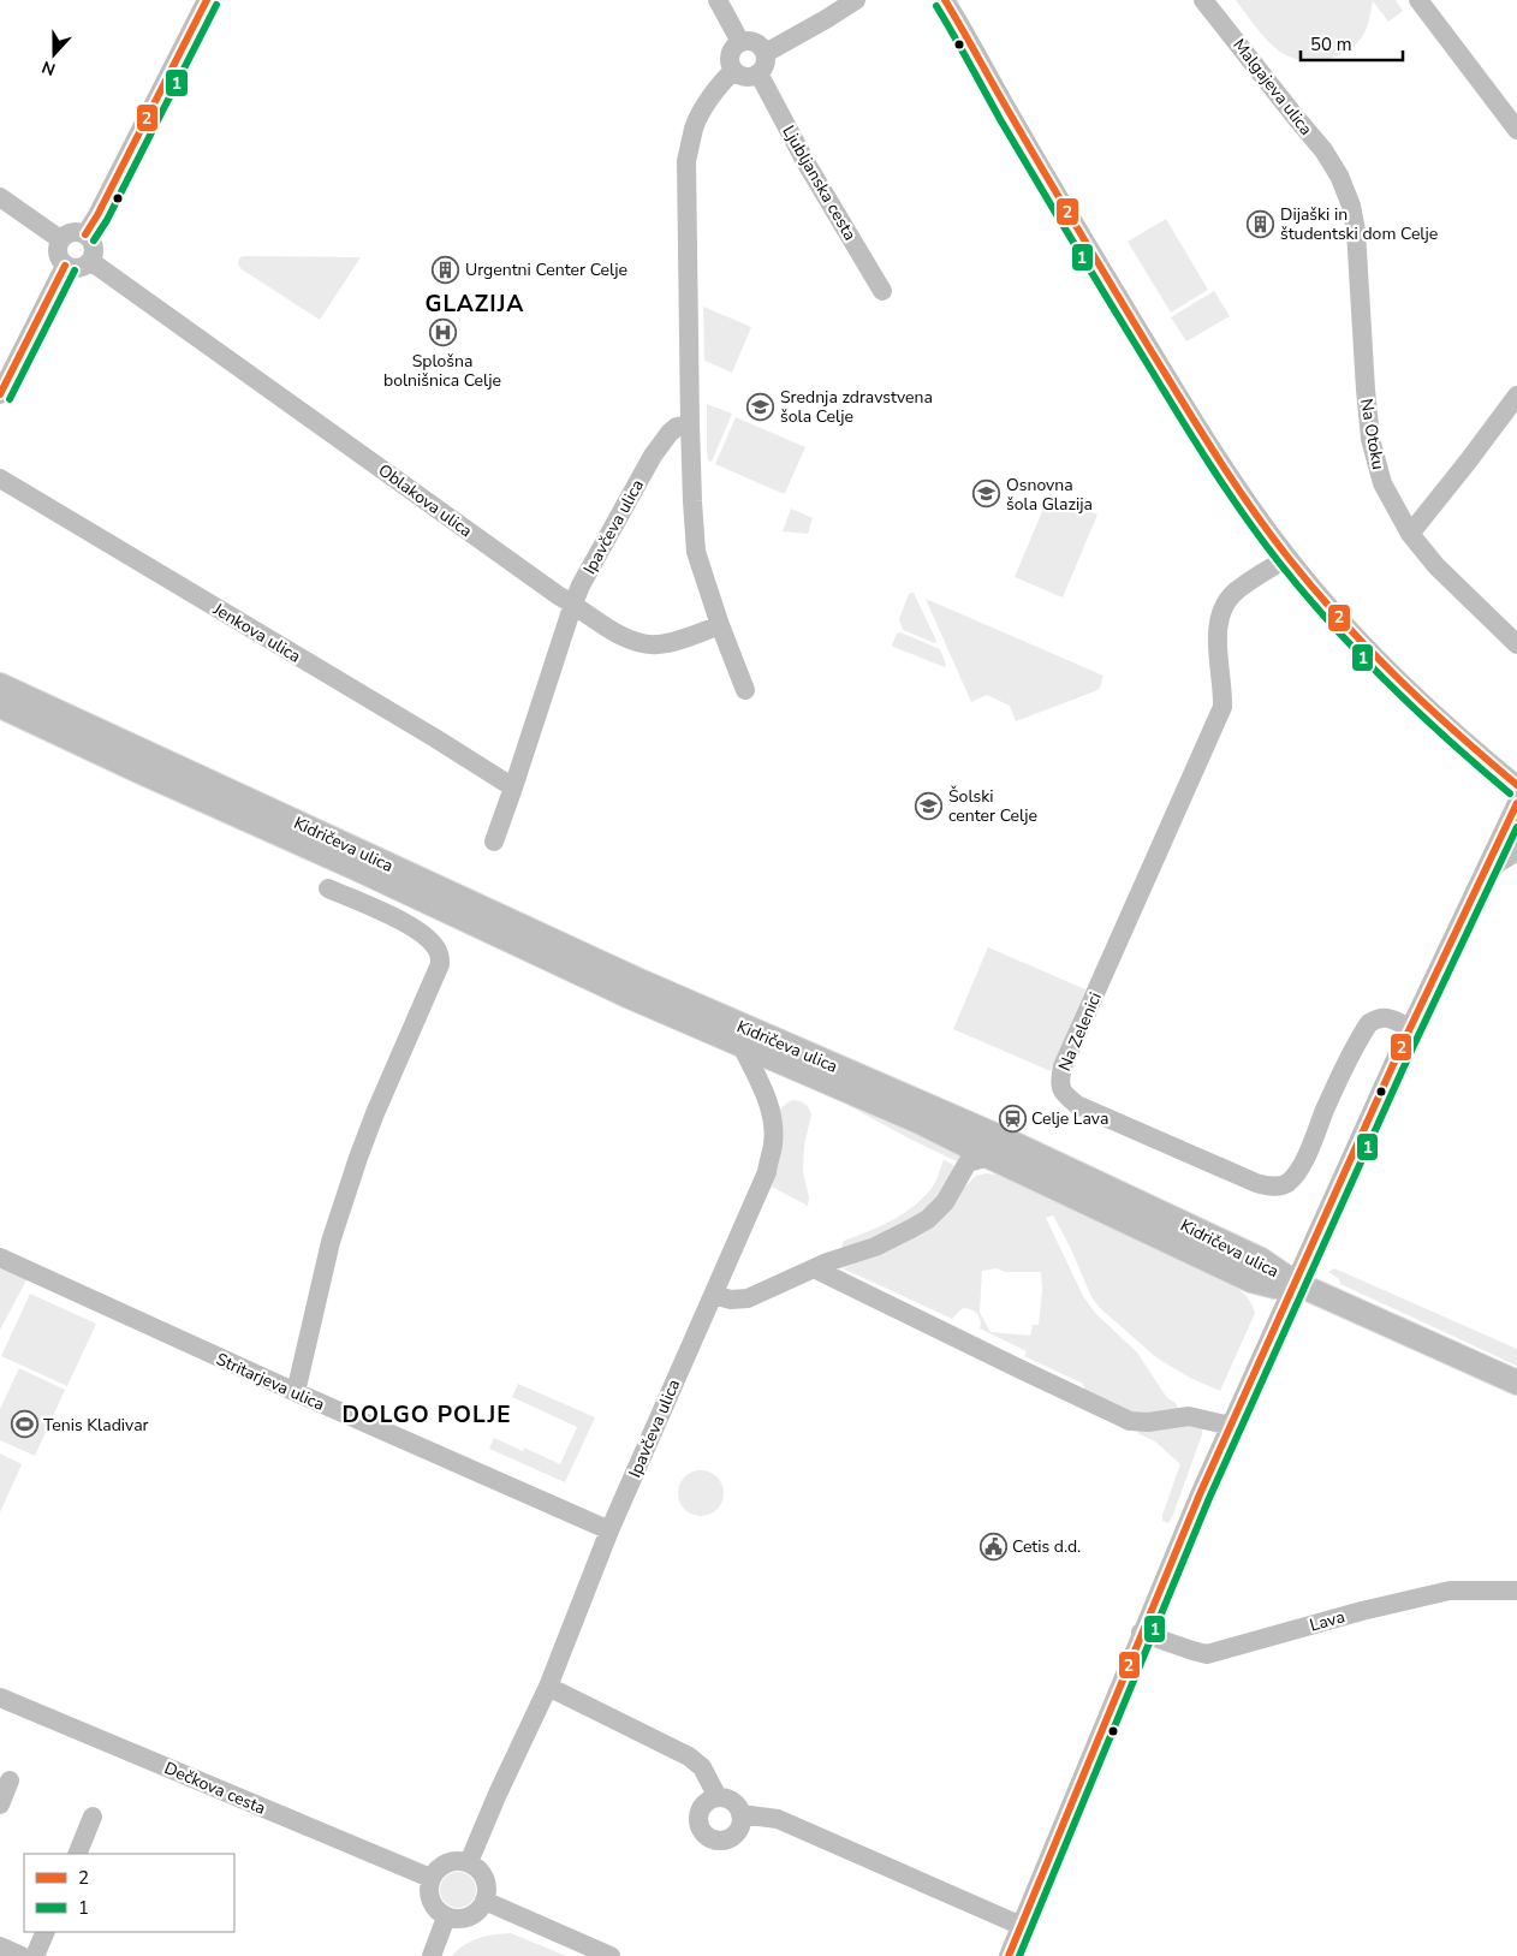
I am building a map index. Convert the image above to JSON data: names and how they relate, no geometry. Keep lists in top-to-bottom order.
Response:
{
  "streets": {
    "main road": ["Kidričeva ulica"],
    "street": [
      "Malgajeva ulica",
      "Ljubljanska cesta",
      "Na Otoku",
      "Oblakova ulica",
      "Ipavčeva ulica",
      "Jenkova ulica",
      "Na Zelenici",
      "Stritarjeva ulica",
      "Lava",
      "Dečkova cesta"
    ]
  },
  "crossings": [
    ["Malgajeva ulica", "Na Otoku"],
    ["Oblakova ulica", "Ipavčeva ulica"],
    ["Ipavčeva ulica", "Jenkova ulica"],
    ["Ipavčeva ulica", "Kidričeva ulica"],
    ["Ipavčeva ulica", "Stritarjeva ulica"],
    ["Ipavčeva ulica", "Dečkova cesta"]
  ],
  "districts": ["GLAZIJA", "DOLGO POLJE"],
  "places": {
    "building": ["Dijaški in študentski dom Celje", "Urgentni Center Celje"],
    "hospital": ["Splošna bolnišnica Celje"],
    "school or university": ["Srednja zdravstvena šola Celje", "Osnovna šola Glazija", "Šolski center Celje"],
    "station": ["Celje Lava"],
    "sports": ["Tenis Kladivar"],
    "public building": ["Cetis d.d."]
  },
  "lines": ["transit line 2", "transit line 1"],
  "legend": ["2", "1"],
  "scale_bar": "50 m",
  "north": "bottom"
}
